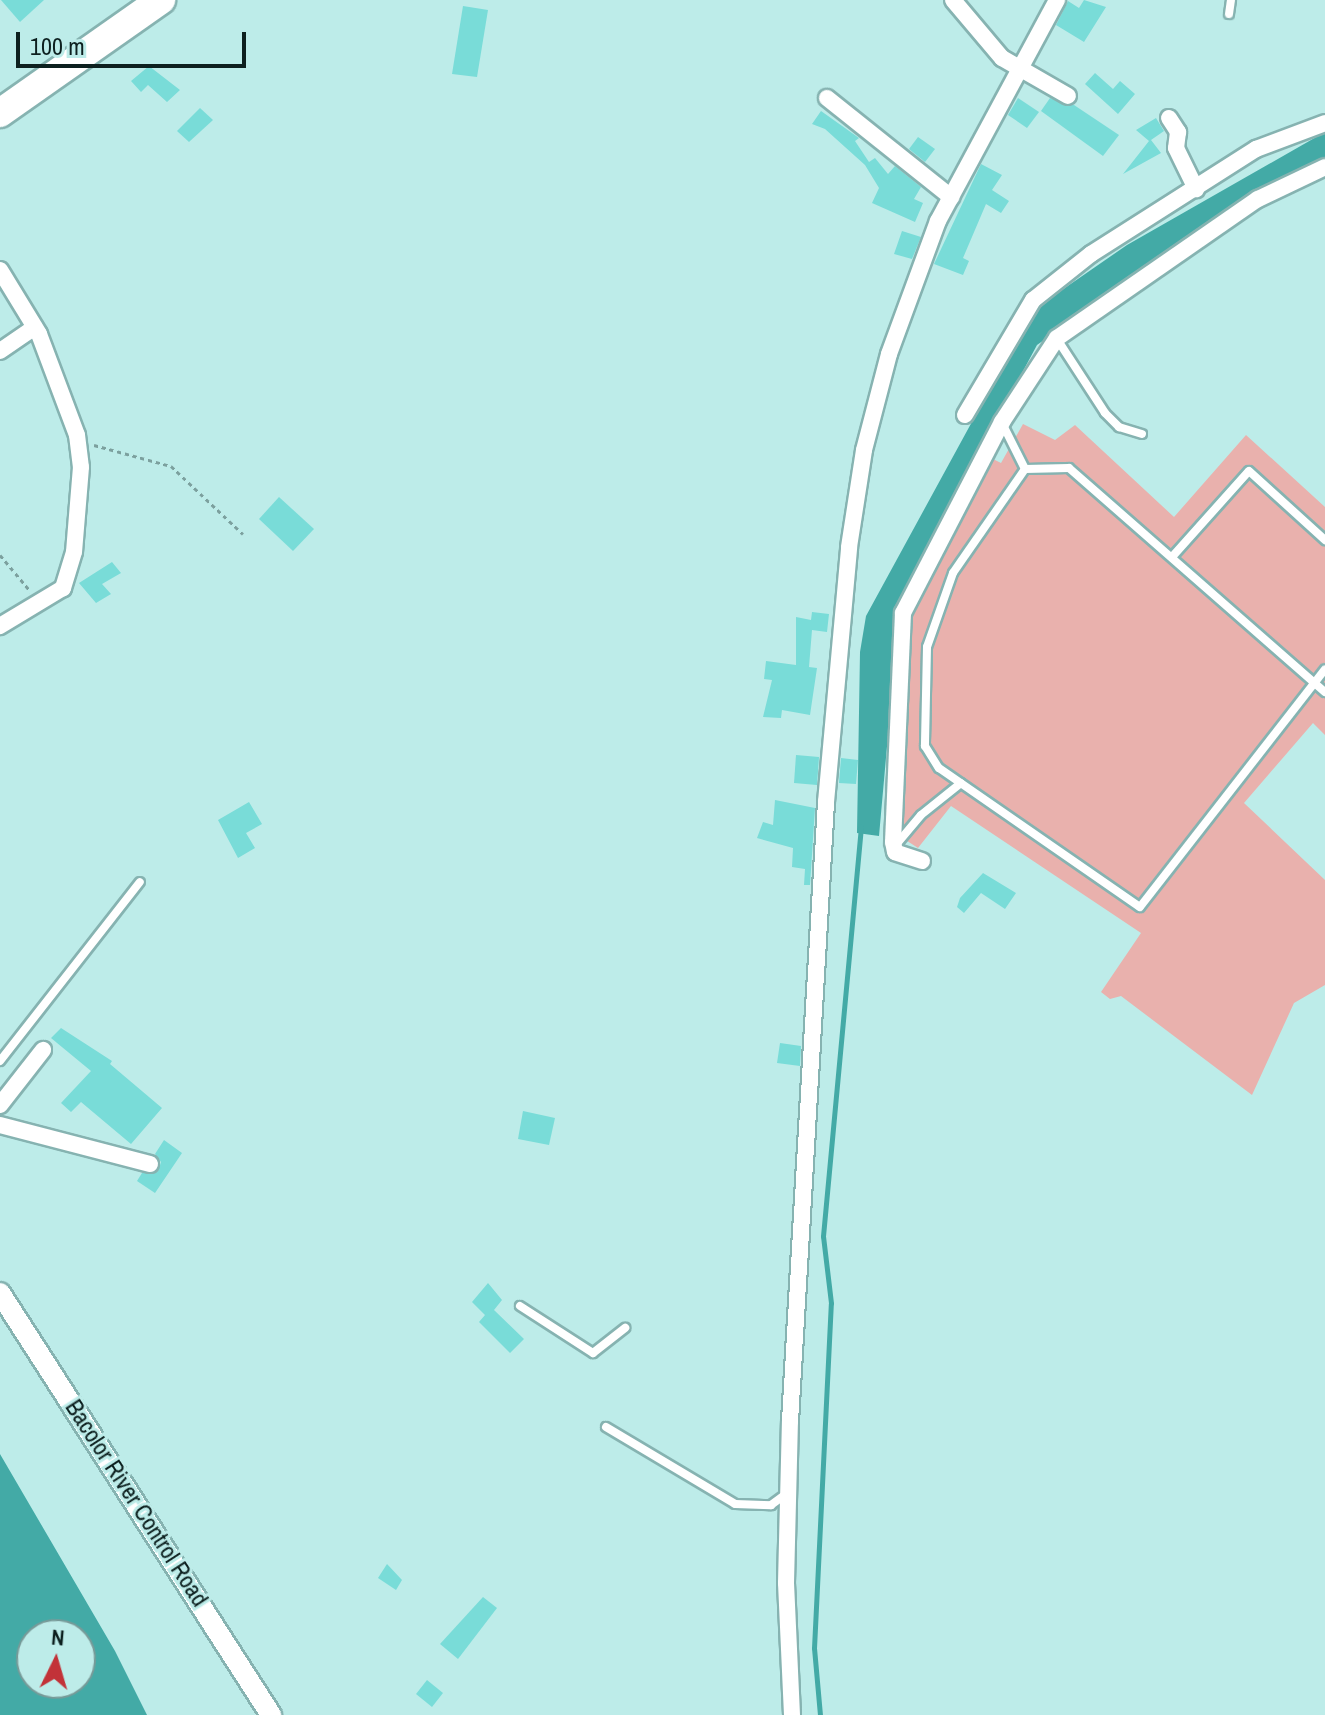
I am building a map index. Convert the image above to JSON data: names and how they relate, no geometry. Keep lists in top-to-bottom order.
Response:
{
  "streets": {
    "street": ["Bacolor River Control Road"]
  },
  "scale_bar": "100 m",
  "north": "top"
}
